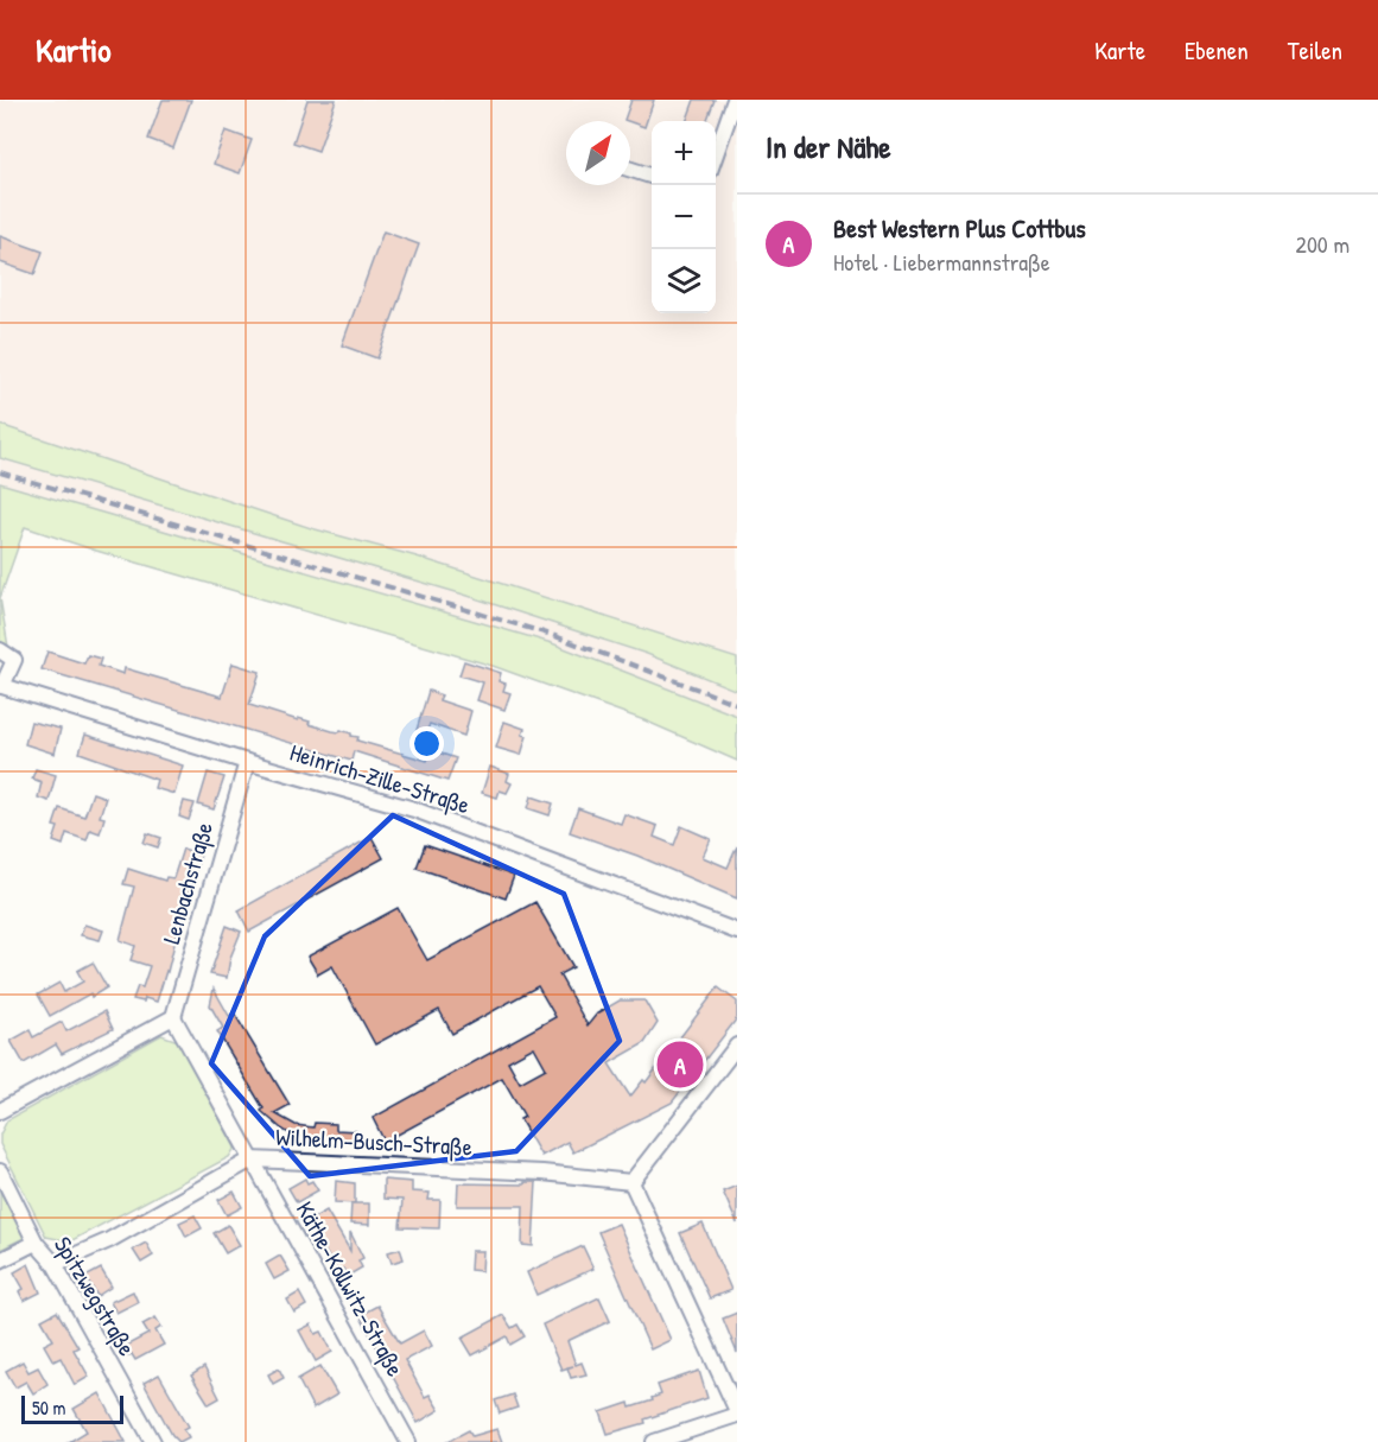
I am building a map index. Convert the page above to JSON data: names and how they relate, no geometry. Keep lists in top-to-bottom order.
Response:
{
  "streets": {
    "street": [
      "Heinrich-Zille-Straße",
      "Lenbachstraße",
      "Wilhelm-Busch-Straße",
      "Käthe-Kollwitz-Straße",
      "Spitzwegstraße"
    ]
  },
  "crossings": [
    ["Heinrich-Zille-Straße", "Lenbachstraße"],
    ["Wilhelm-Busch-Straße", "Käthe-Kollwitz-Straße"],
    ["Wilhelm-Busch-Straße", "Spitzwegstraße"]
  ],
  "scale_bar": "50 m",
  "north": "top right",
  "page": {
    "header": "Kartio",
    "nav": ["Karte", "Ebenen", "Teilen"],
    "heading": "In der Nähe",
    "map_buttons": ["+", "−"],
    "list": [
      {
        "mark": "A",
        "name": "Best Western Plus Cottbus",
        "note": "Hotel · Liebermannstraße",
        "value": "200 m"
      }
    ],
    "pins": "A",
    "scale": "50 m"
  }
}
